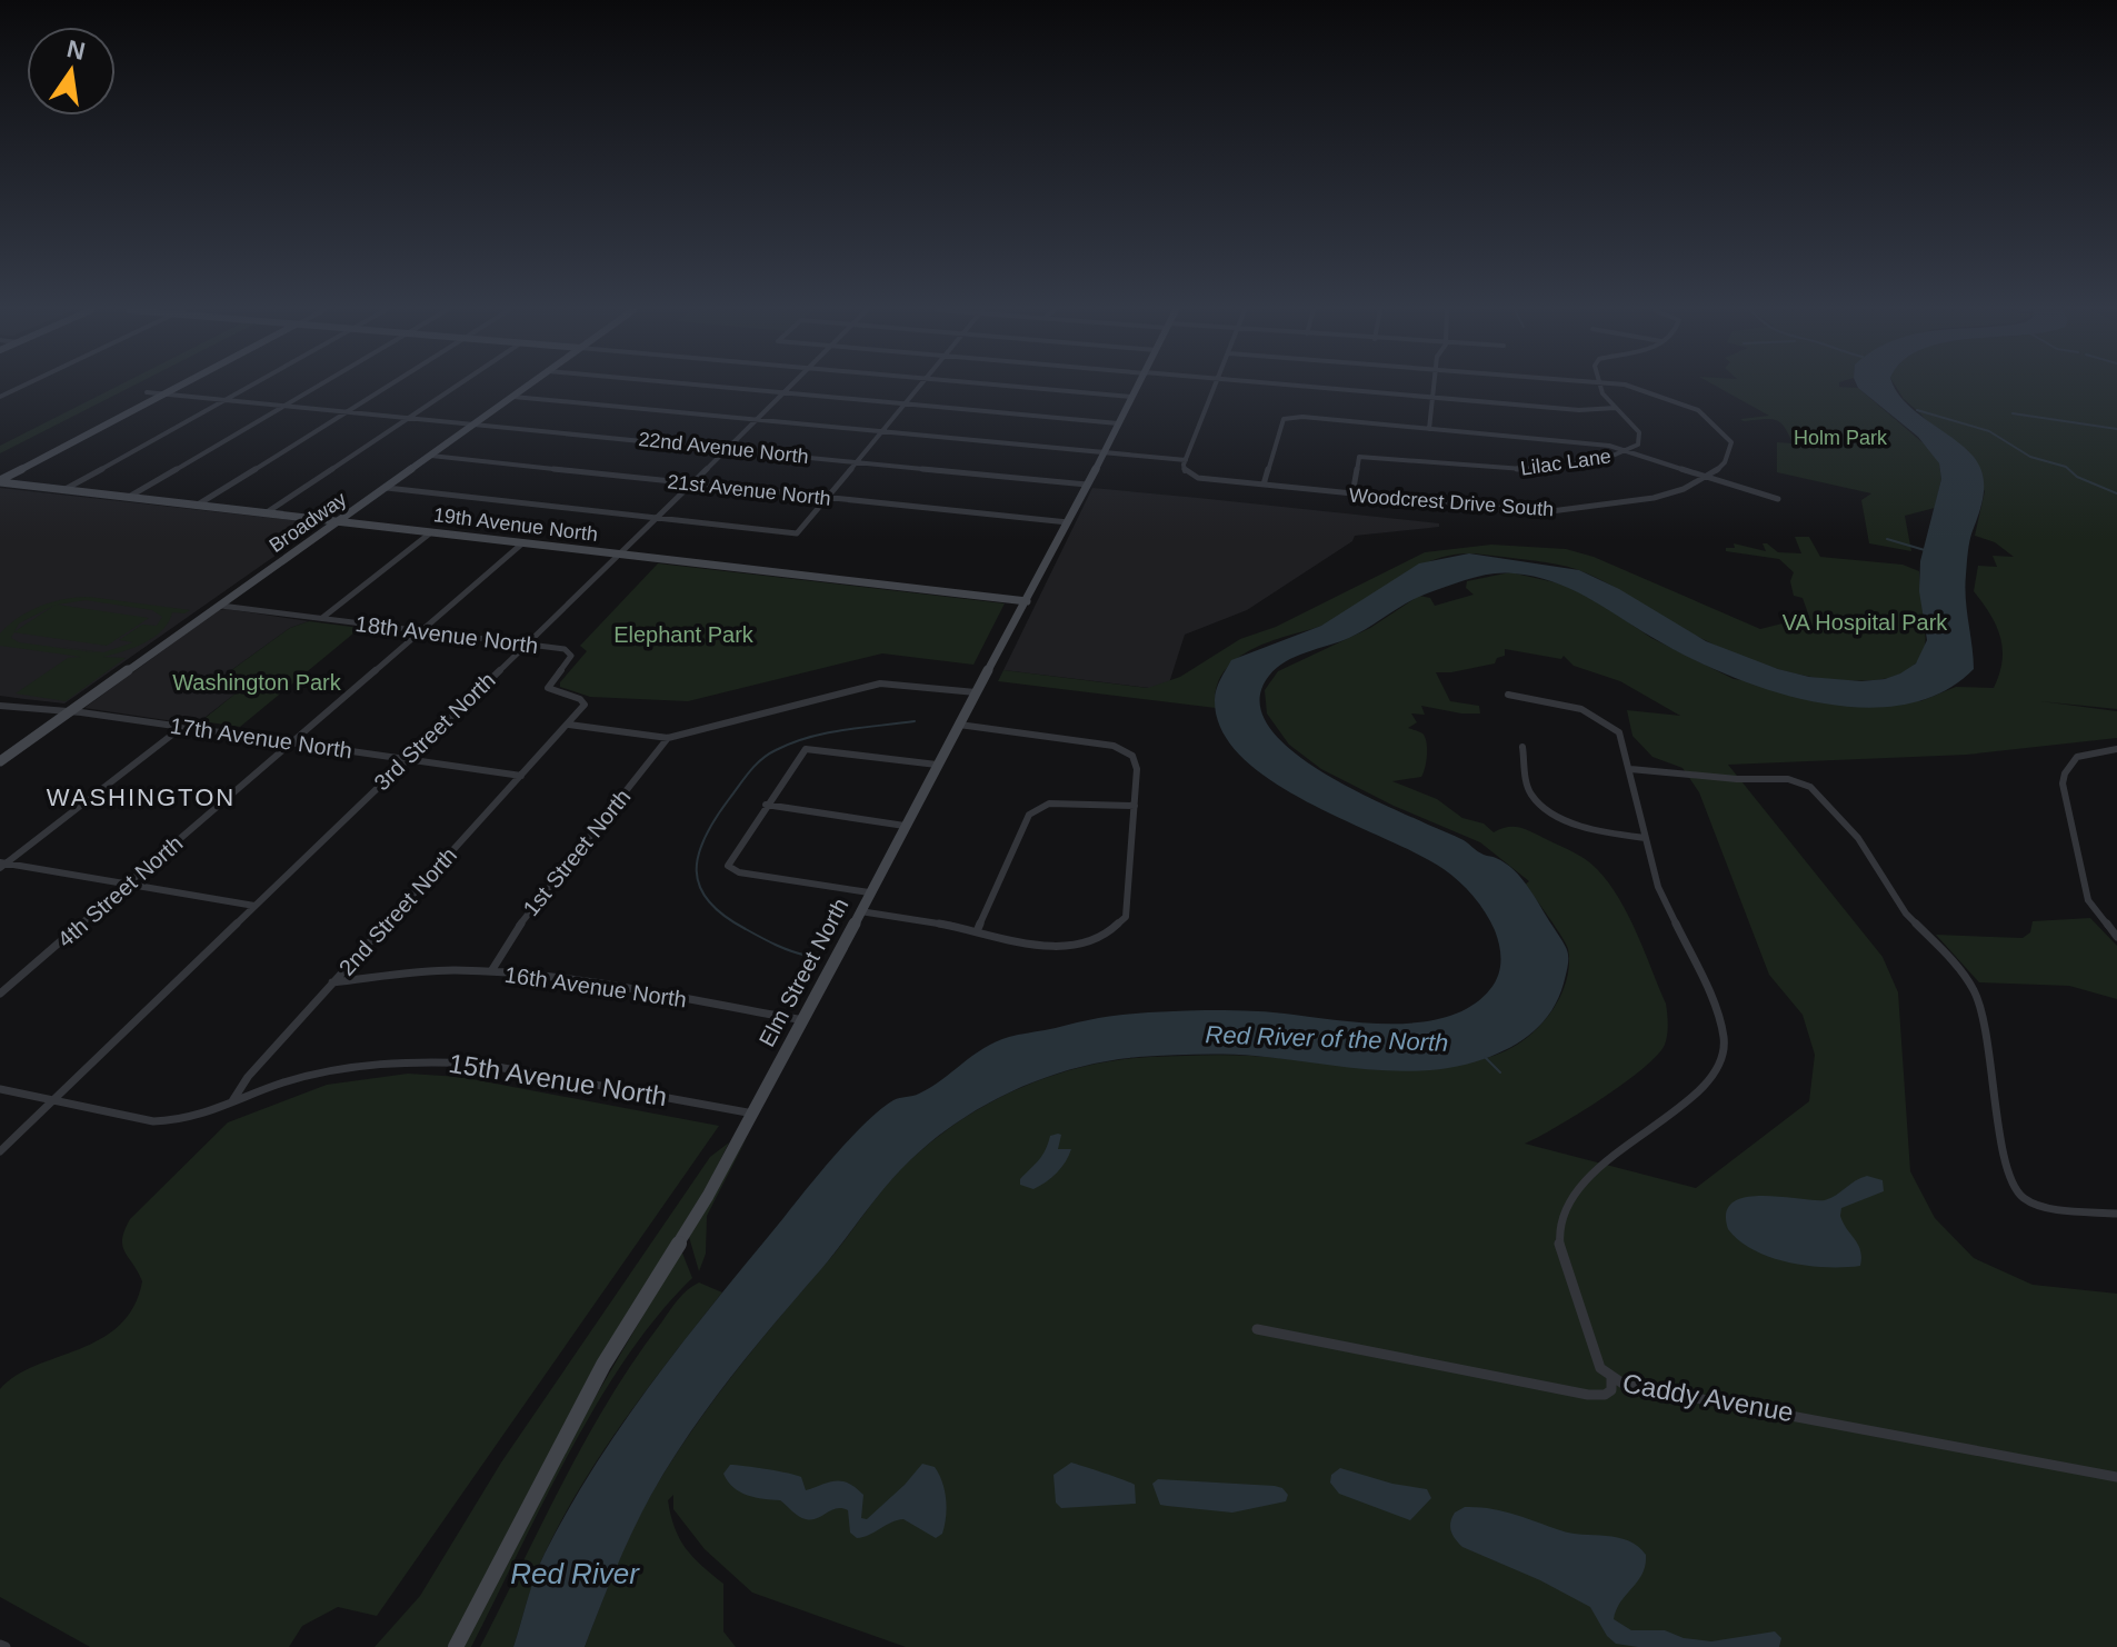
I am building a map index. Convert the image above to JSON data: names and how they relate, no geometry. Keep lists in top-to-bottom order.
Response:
{
  "streets": {
    "street": [
      "22nd Avenue North",
      "Lilac Lane",
      "21st Avenue North",
      "Woodcrest Drive South",
      "Broadway",
      "19th Avenue North",
      "18th Avenue North",
      "3rd Street North",
      "17th Avenue North",
      "1st Street North",
      "4th Street North",
      "2nd Street North",
      "Elm Street North",
      "16th Avenue North",
      "15th Avenue North",
      "Caddy Avenue"
    ]
  },
  "crossings": [
    ["22nd Avenue North", "Broadway"],
    ["22nd Avenue North", "3rd Street North"],
    ["22nd Avenue North", "Elm Street North"],
    ["Lilac Lane", "Woodcrest Drive South"],
    ["21st Avenue North", "Broadway"],
    ["21st Avenue North", "3rd Street North"],
    ["21st Avenue North", "Elm Street North"],
    ["Woodcrest Drive South", "Broadway"],
    ["Woodcrest Drive South", "3rd Street North"],
    ["Woodcrest Drive South", "Elm Street North"],
    ["Broadway", "19th Avenue North"],
    ["Broadway", "18th Avenue North"],
    ["Broadway", "17th Avenue North"],
    ["19th Avenue North", "3rd Street North"],
    ["19th Avenue North", "4th Street North"],
    ["19th Avenue North", "Elm Street North"],
    ["18th Avenue North", "3rd Street North"],
    ["18th Avenue North", "4th Street North"],
    ["18th Avenue North", "2nd Street North"],
    ["3rd Street North", "17th Avenue North"],
    ["3rd Street North", "15th Avenue North"],
    ["17th Avenue North", "4th Street North"],
    ["17th Avenue North", "2nd Street North"],
    ["1st Street North", "16th Avenue North"],
    ["2nd Street North", "16th Avenue North"],
    ["2nd Street North", "15th Avenue North"],
    ["Elm Street North", "16th Avenue North"],
    ["Elm Street North", "15th Avenue North"]
  ],
  "districts": ["WASHINGTON"],
  "water": ["Red River of the North", "Red River"],
  "parks": [
    "Holm Park",
    "VA Hospital Park",
    "Elephant Park",
    "Washington Park"
  ],
  "north": "top"
}
